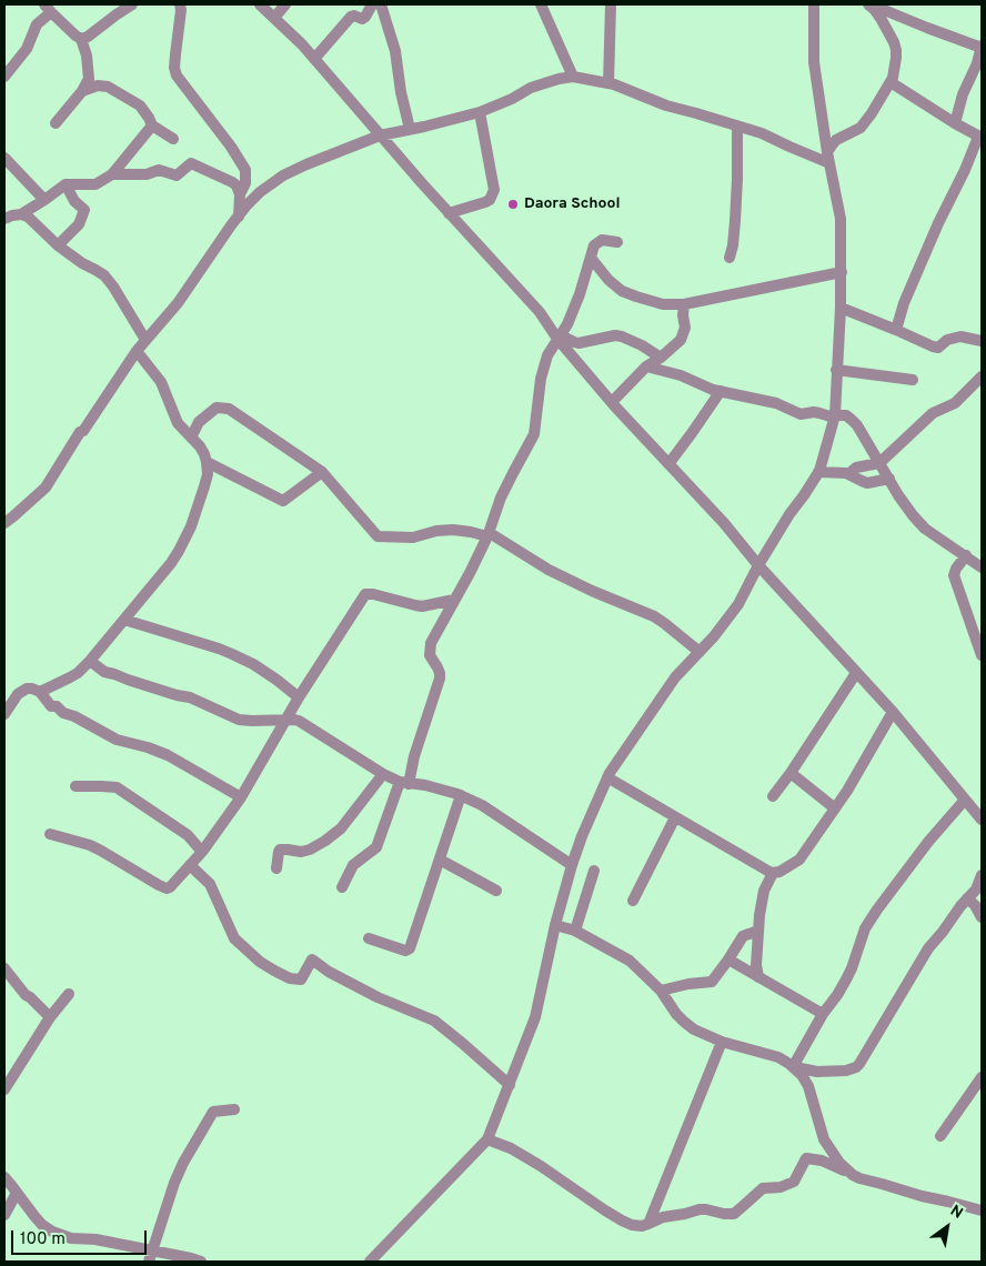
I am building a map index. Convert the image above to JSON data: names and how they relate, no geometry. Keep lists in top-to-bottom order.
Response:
{
  "places": ["Daora School"],
  "scale_bar": "100 m",
  "north": "top right"
}
